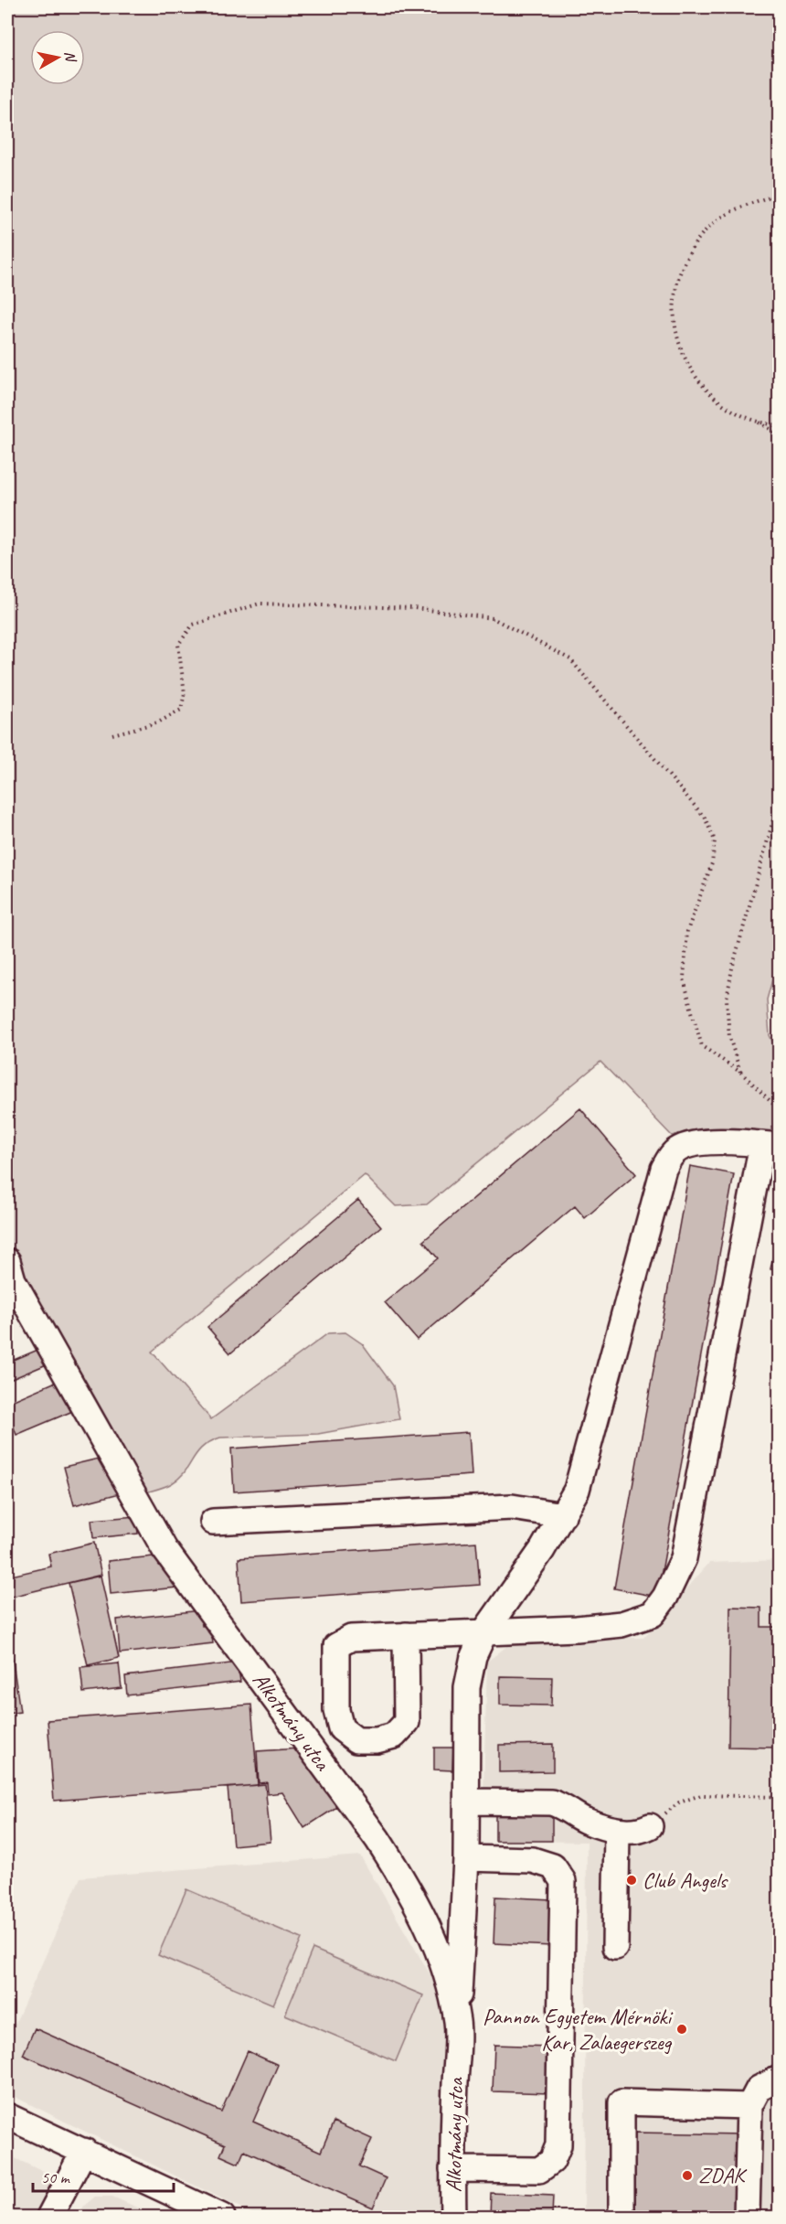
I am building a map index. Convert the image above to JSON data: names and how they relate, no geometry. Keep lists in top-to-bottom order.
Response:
{
  "streets": {
    "street": ["Alkotmány utca"]
  },
  "places": ["Club Angels", "Pannon Egyetem Mérnöki Kar, Zalaegerszeg", "ZDAK"],
  "scale_bar": "50 m",
  "north": "right"
}
